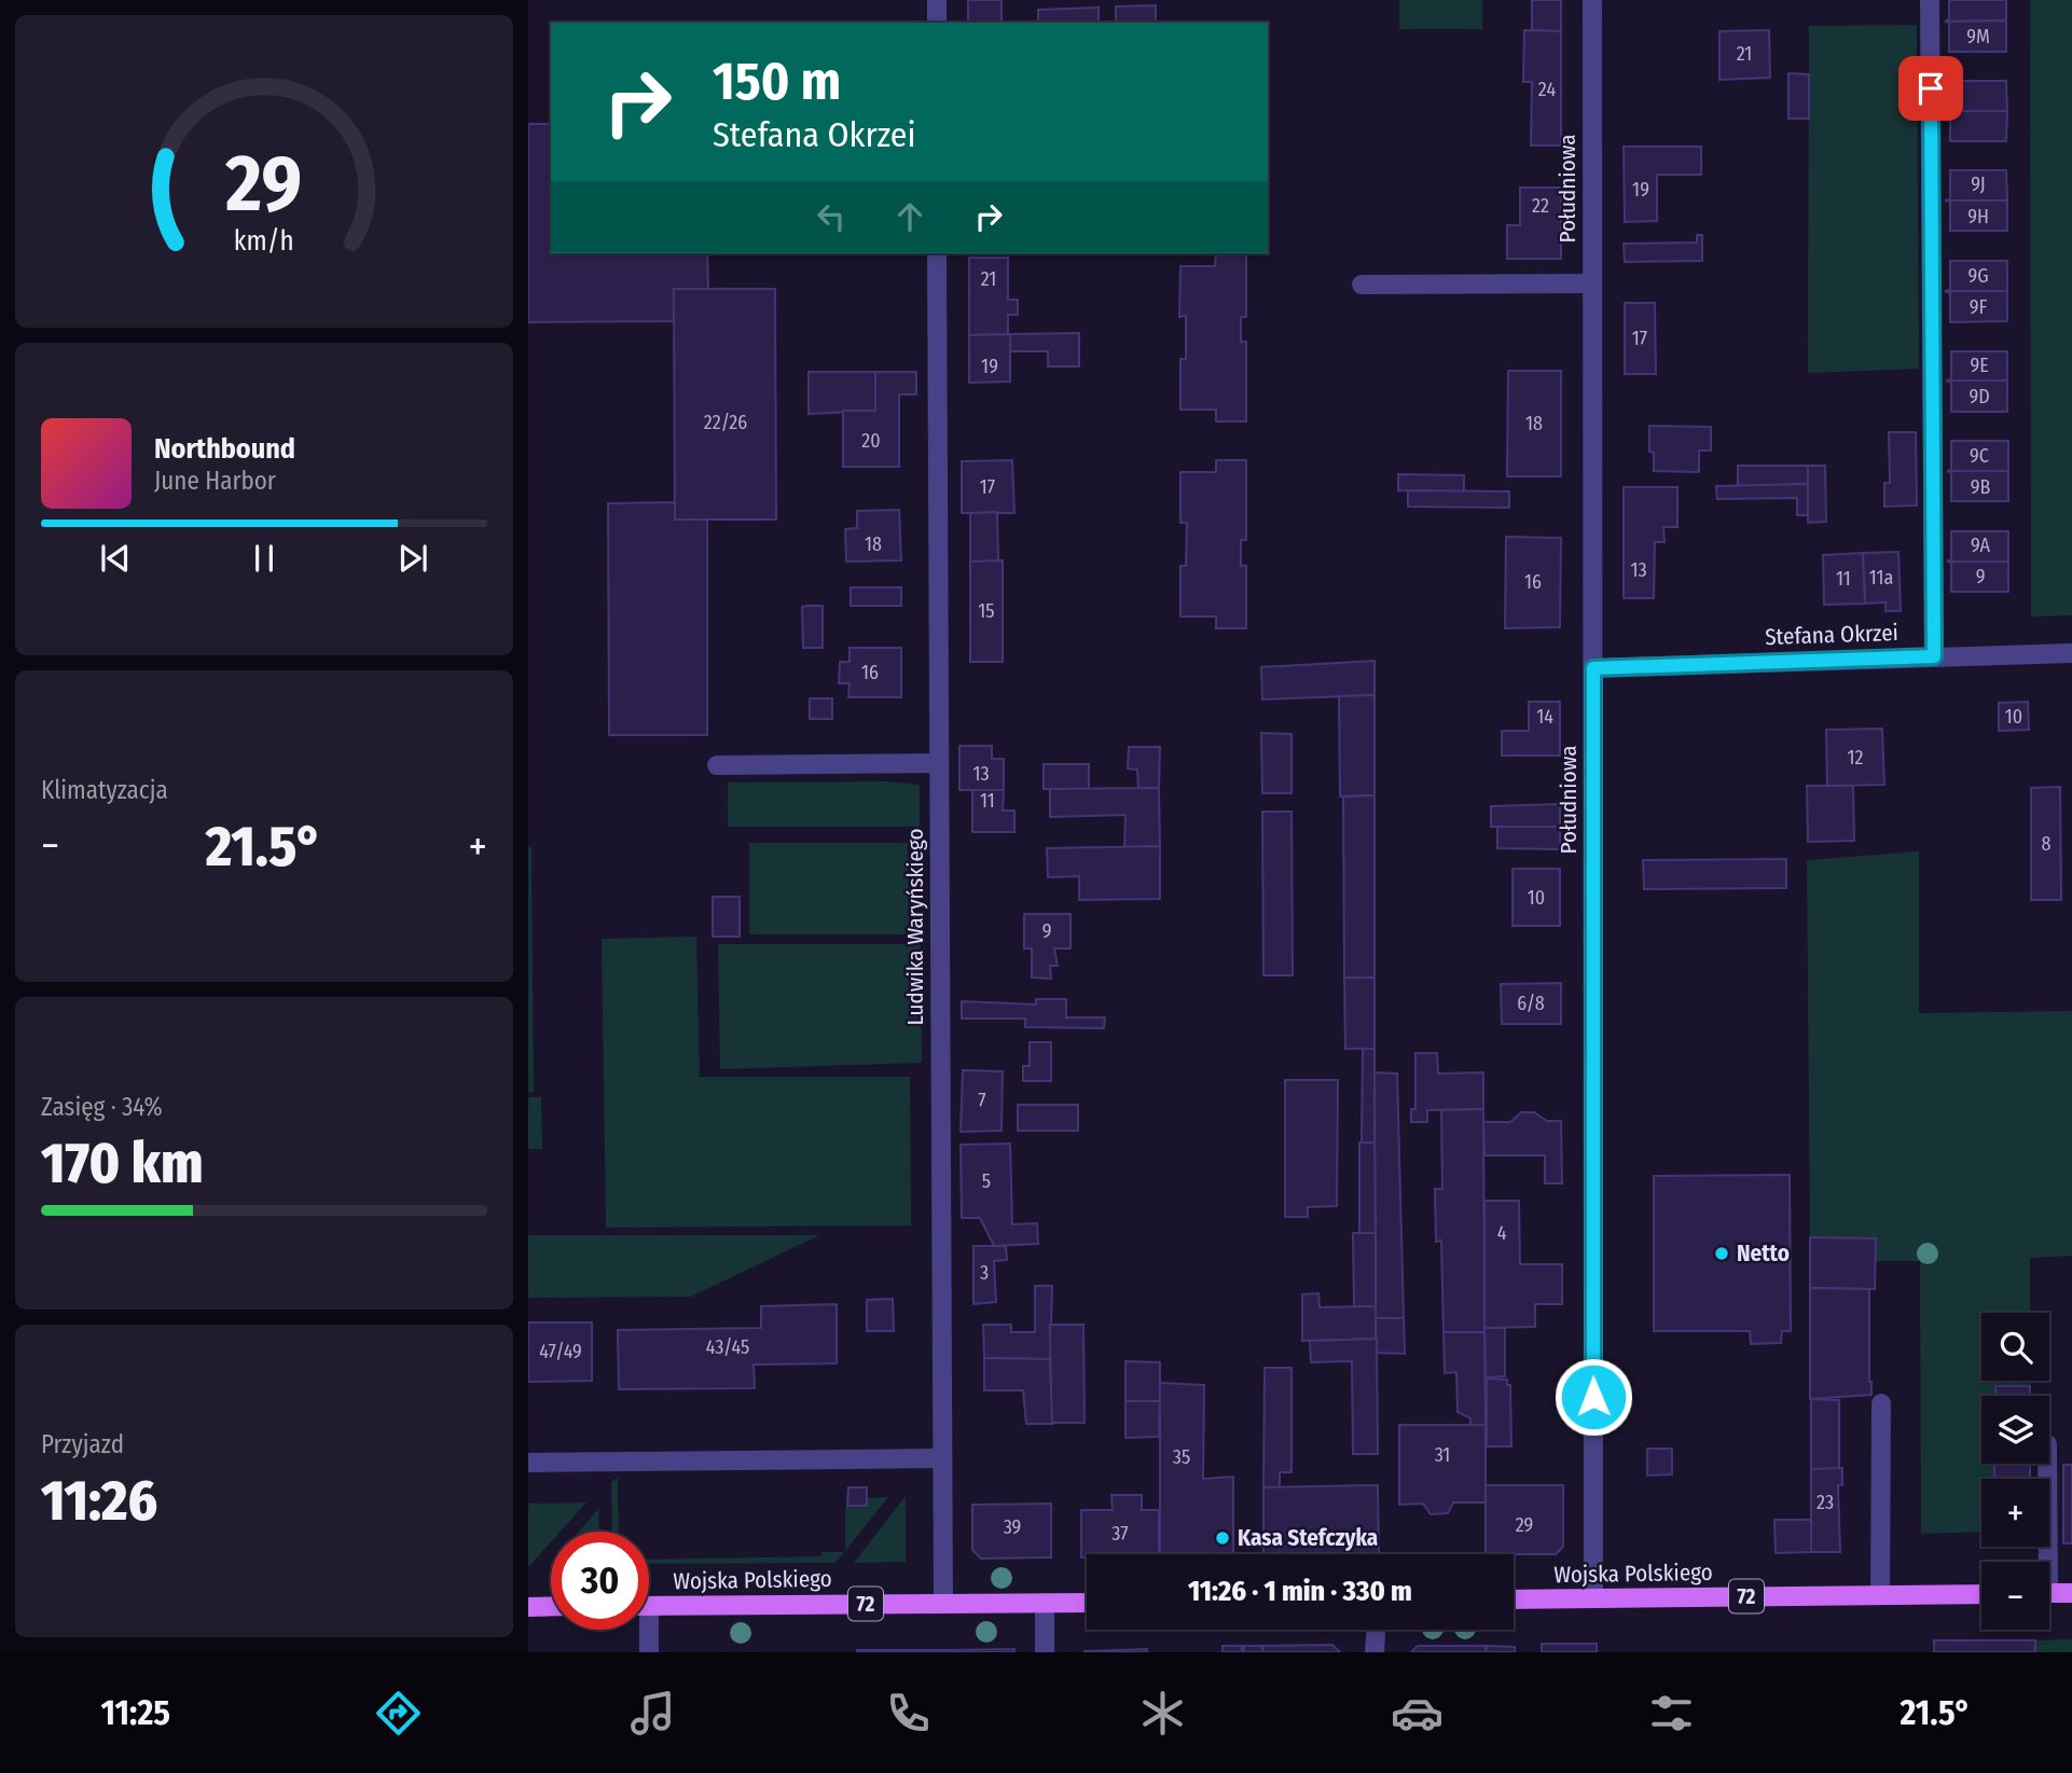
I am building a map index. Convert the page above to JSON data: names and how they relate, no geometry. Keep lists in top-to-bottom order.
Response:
{
  "streets": {
    "main road": ["Wojska Polskiego", "72"],
    "street": ["Południowa", "Stefana Okrzei", "Ludwika Waryńskiego"]
  },
  "crossings": [
    ["Południowa", "Stefana Okrzei"],
    ["Południowa", "Wojska Polskiego"],
    ["Ludwika Waryńskiego", "Wojska Polskiego"]
  ],
  "places": ["Netto", "Kasa Stefczyka"],
  "house_numbers": [
    "9M",
    "21",
    "24",
    "9J",
    "19",
    "22",
    "9H",
    "9G",
    "21",
    "9F",
    "17",
    "9E",
    "19",
    "9D",
    "22/26",
    "18",
    "20",
    "9C",
    "17",
    "9B",
    "18",
    "9A",
    "13",
    "9",
    "11a",
    "11",
    "16",
    "15",
    "16",
    "14",
    "10",
    "12",
    "13",
    "11",
    "8",
    "10",
    "9",
    "6/8",
    "7",
    "5",
    "4",
    "3",
    "43/45",
    "47/49",
    "31",
    "35",
    "23",
    "29",
    "39",
    "37"
  ],
  "page": {
    "turn": ["150 m", "Stefana Okrzei"],
    "song": ["Northbound", "June Harbor"],
    "tile": [
      "Klimatyzacja",
      ["Zasięg · 34%", "170 km"],
      ["Przyjazd", "11:26"]
    ],
    "heat": ["−", "21.5°", "+"],
    "map_buttons": ["+", "−"],
    "limit": "30",
    "trip": "11:26 · 1 min · 330 m",
    "tabs": ["11:25", "21.5°"],
    "gauge": ["29", "km/h"]
  }
}
